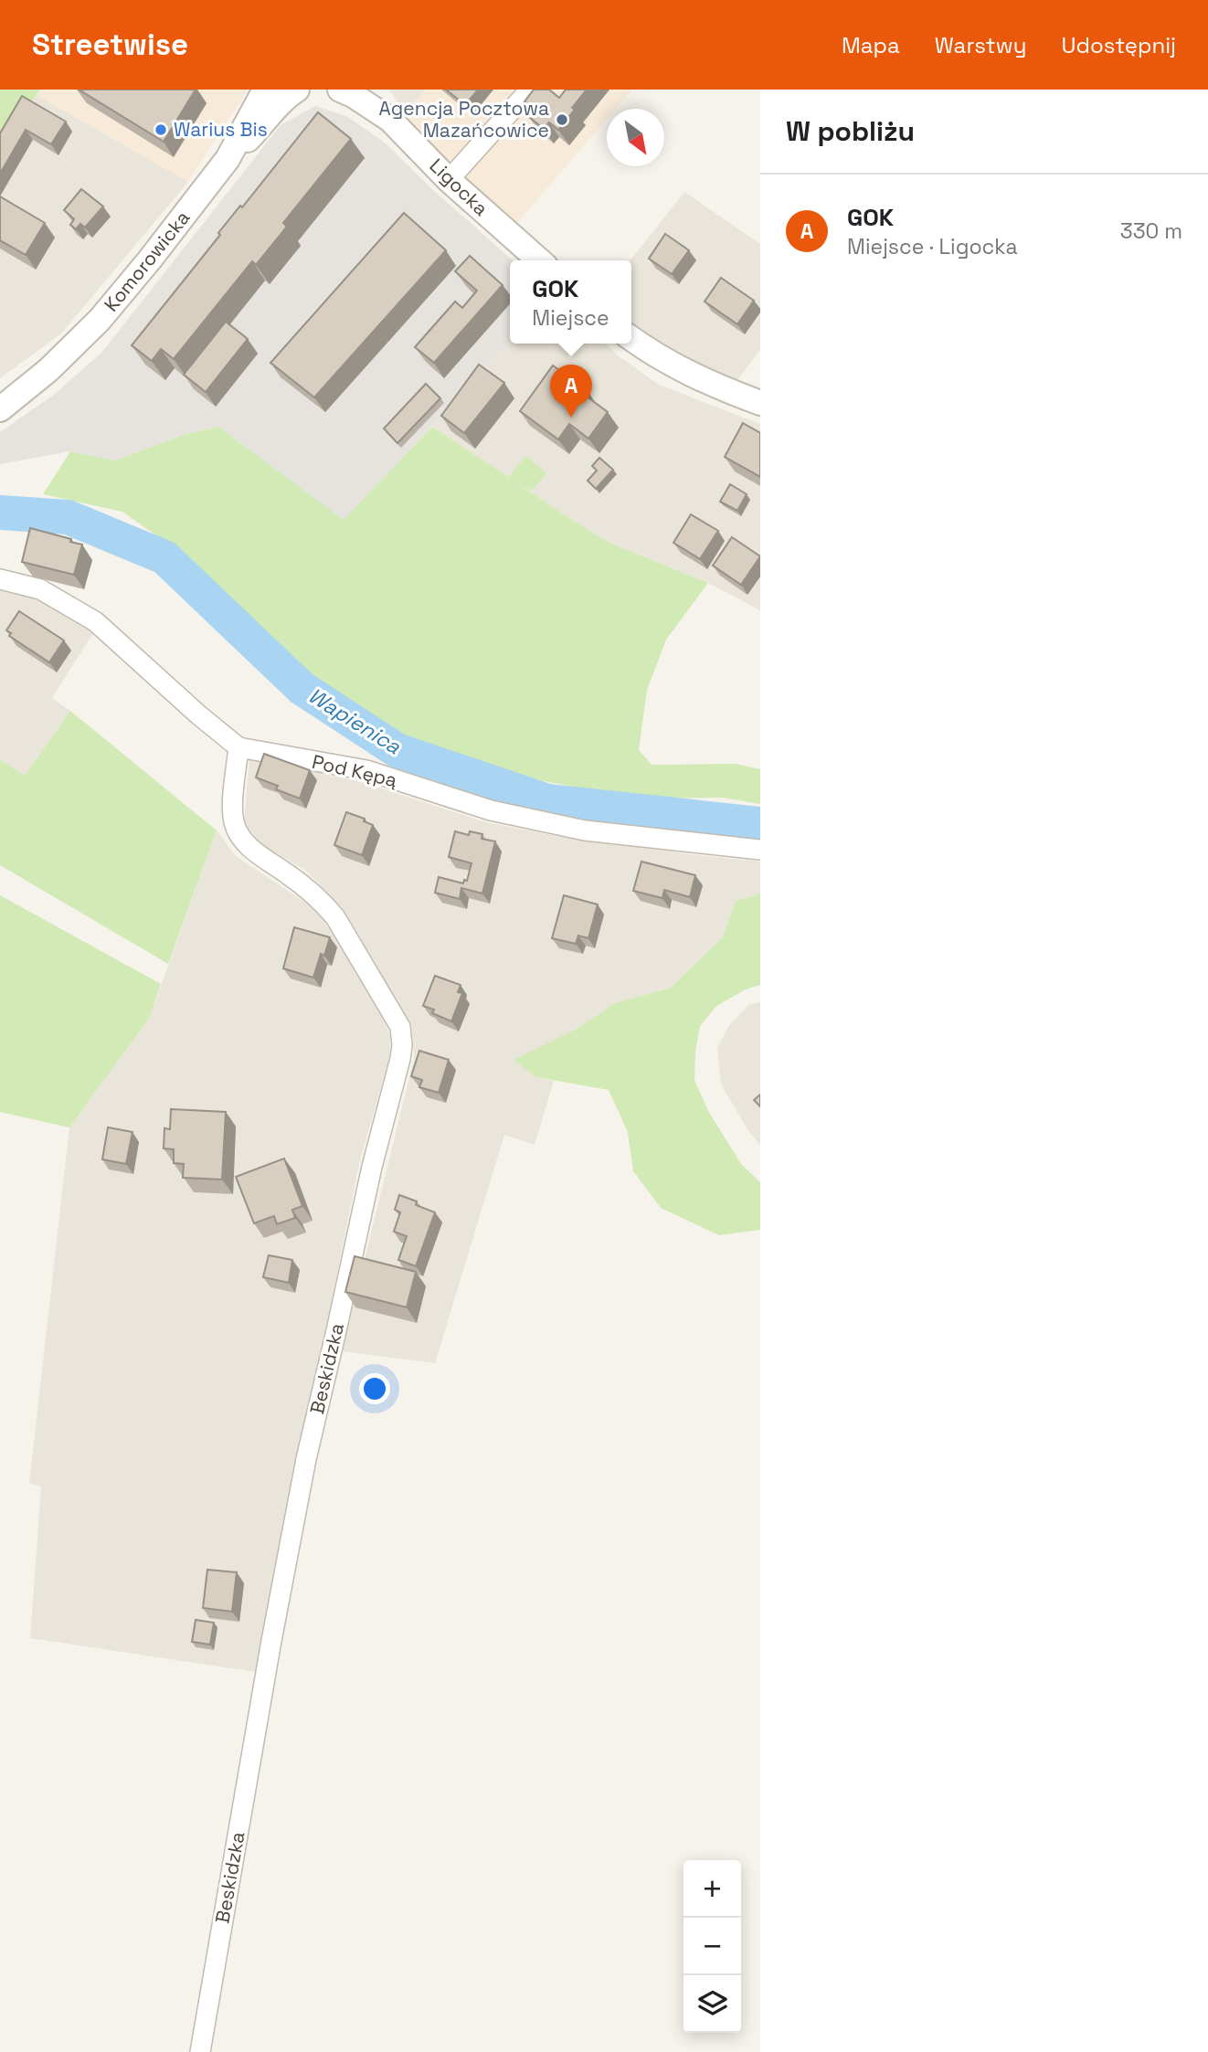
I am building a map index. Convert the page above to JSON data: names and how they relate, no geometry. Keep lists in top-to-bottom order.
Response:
{
  "streets": {
    "street": [
      "Ligocka",
      "Komorowicka",
      "Pod Kępą",
      "Beskidzka"
    ]
  },
  "crossings": [
    ["Pod Kępą", "Beskidzka"]
  ],
  "water": ["Wapienica"],
  "places": ["Agencja Pocztowa Mazańcowice", "Warius Bis"],
  "north": "bottom right",
  "page": {
    "header": "Streetwise",
    "nav": ["Mapa", "Warstwy", "Udostępnij"],
    "heading": "W pobliżu",
    "list": [
      {
        "mark": "A",
        "name": "GOK",
        "note": "Miejsce · Ligocka",
        "value": "330 m"
      }
    ],
    "popup": ["GOK", "Miejsce"],
    "pins": "A",
    "map_buttons": ["+", "−"]
  }
}
